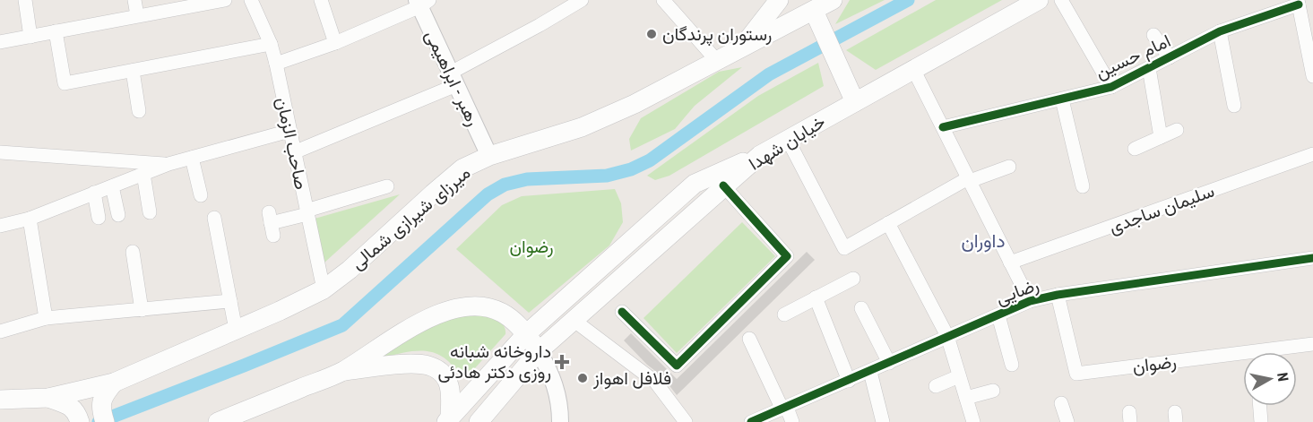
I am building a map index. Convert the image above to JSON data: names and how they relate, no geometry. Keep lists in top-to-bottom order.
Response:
{
  "streets": {
    "main road": ["خیابان شهدا", "میرزای شیرازی شمالی"],
    "street": [
      "امام حسین",
      "رهبر - ابراهیمی",
      "صاحب الزمان",
      "سلیمان ساجدی",
      "رضایی",
      "رضوان"
    ]
  },
  "crossings": [
    ["رهبر - ابراهیمی", "میرزای شیرازی شمالی"],
    ["صاحب الزمان", "میرزای شیرازی شمالی"],
    ["رضایی", "رضوان"]
  ],
  "districts": ["داوران"],
  "parks": ["رضوان"],
  "places": {
    "other": ["رستوران پرندگان", "فلافل اهواز"],
    "health": ["داروخانه شبانه روزی دکتر هادئی"]
  },
  "north": "right"
}
